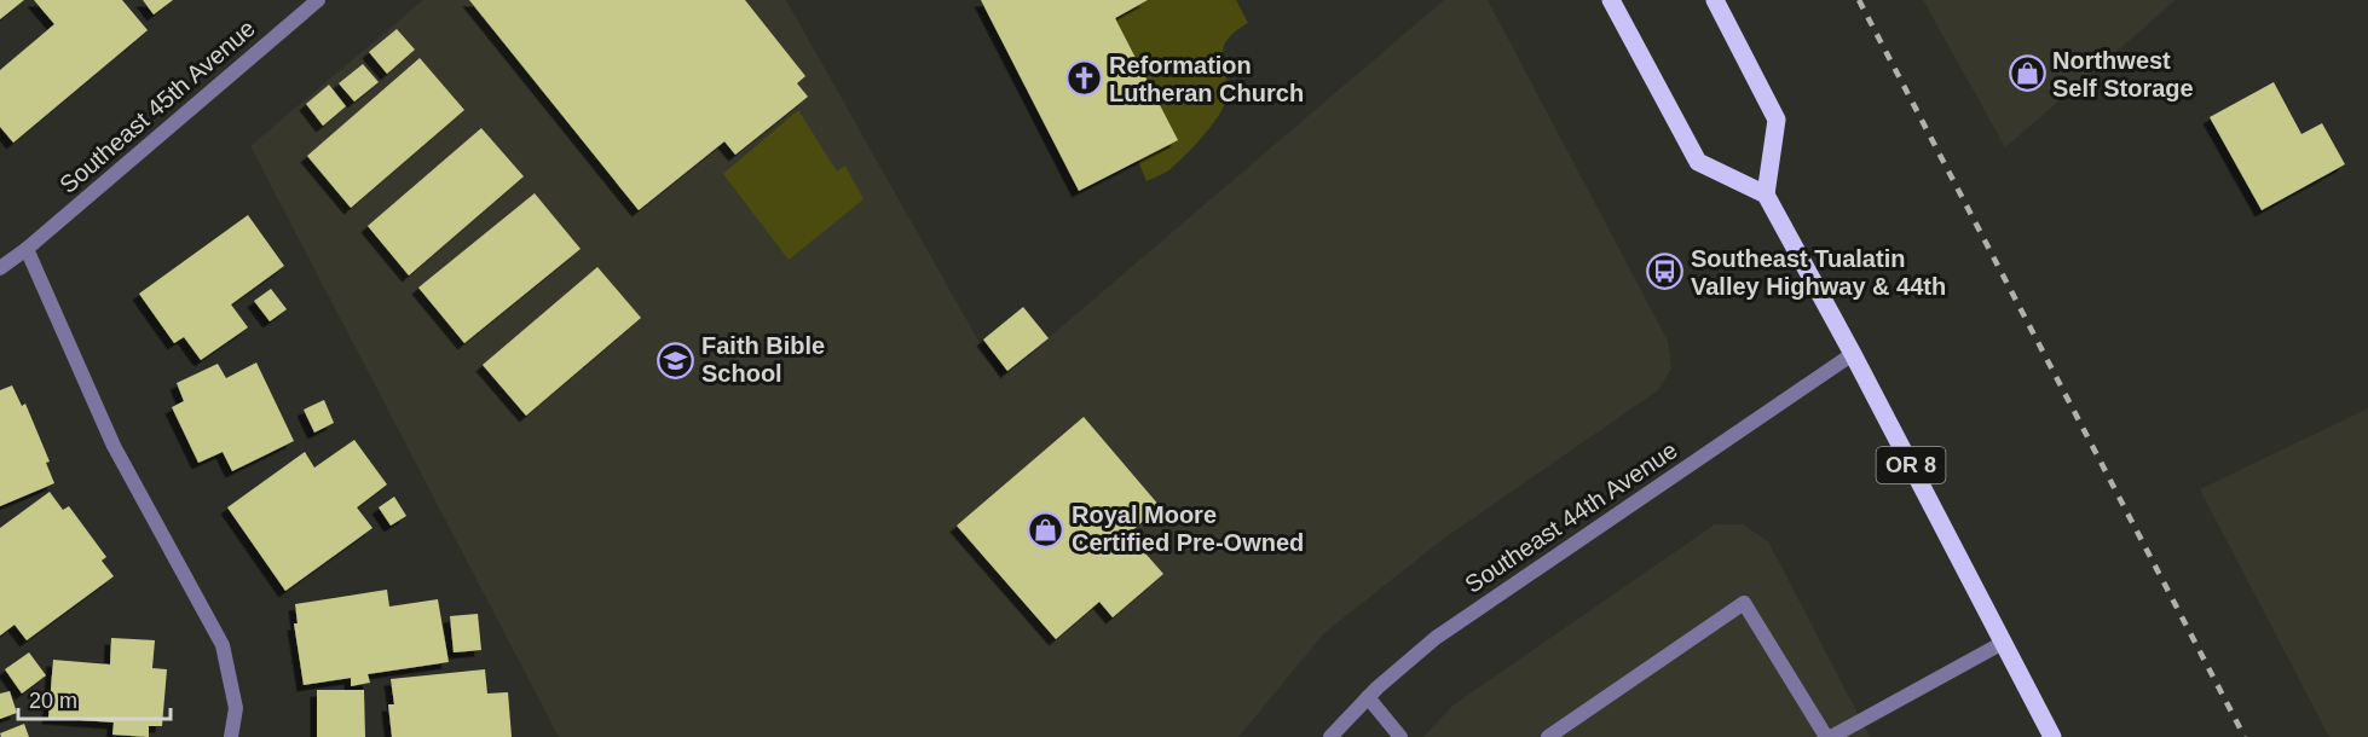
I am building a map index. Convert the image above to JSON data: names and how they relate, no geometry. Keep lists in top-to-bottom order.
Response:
{
  "streets": {
    "main road": ["OR 8"],
    "street": ["Southeast 45th Avenue", "Southeast 44th Avenue"]
  },
  "crossings": [
    ["OR 8", "Southeast 44th Avenue"]
  ],
  "places": {
    "shop": ["Northwest Self Storage", "Royal Moore Certified Pre-Owned"],
    "church": ["Reformation Lutheran Church"],
    "bus stop": ["Southeast Tualatin Valley Highway & 44th"],
    "school or university": ["Faith Bible School"]
  },
  "scale_bar": "20 m"
}
